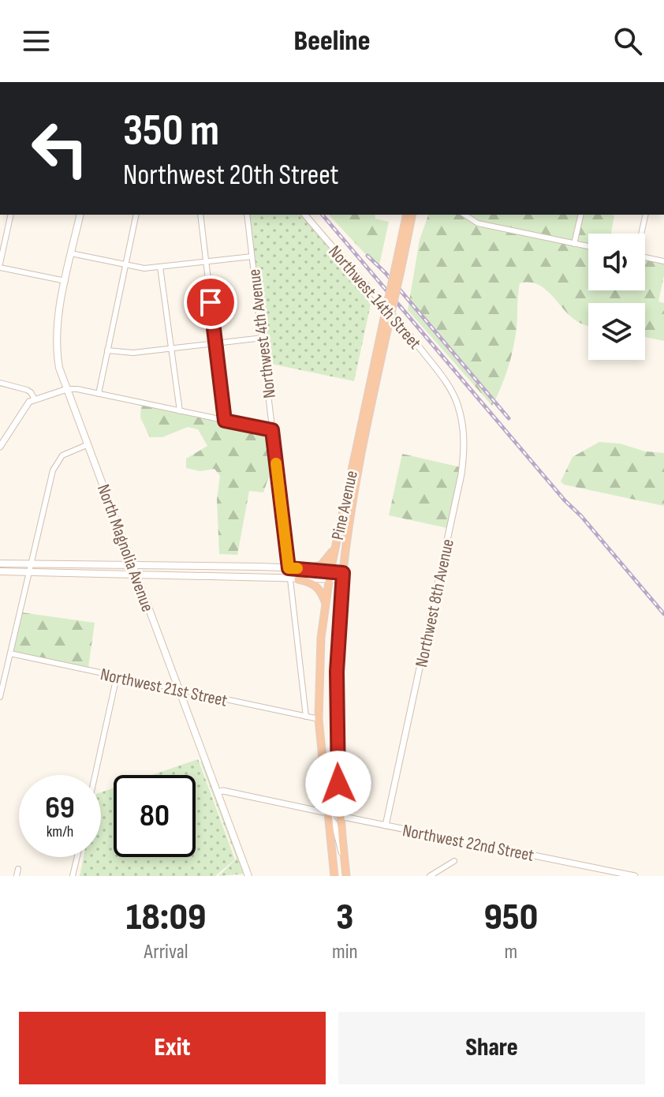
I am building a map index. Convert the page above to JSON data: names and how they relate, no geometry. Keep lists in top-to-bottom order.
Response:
{
  "streets": {
    "highway": ["Pine Avenue"],
    "main road": ["North Magnolia Avenue"],
    "street": [
      "Northwest 14th Street",
      "Northwest 4th Avenue",
      "Northwest 8th Avenue",
      "Northwest 21st Street",
      "Northwest 22nd Street"
    ]
  },
  "crossings": [
    ["Northwest 14th Street", "Northwest 8th Avenue"],
    ["Pine Avenue", "Northwest 21st Street"],
    ["Pine Avenue", "Northwest 22nd Street"],
    ["North Magnolia Avenue", "Northwest 21st Street"],
    ["Northwest 8th Avenue", "Northwest 22nd Street"]
  ],
  "page": {
    "header": "Beeline",
    "turn": ["350 m", "Northwest 20th Street"],
    "speed": "69 km/h",
    "limit": "80",
    "eta": [
      "18:09",
      "Arrival",
      "3",
      "min",
      "950",
      "m"
    ],
    "buttons": ["Exit", "Share"]
  }
}
